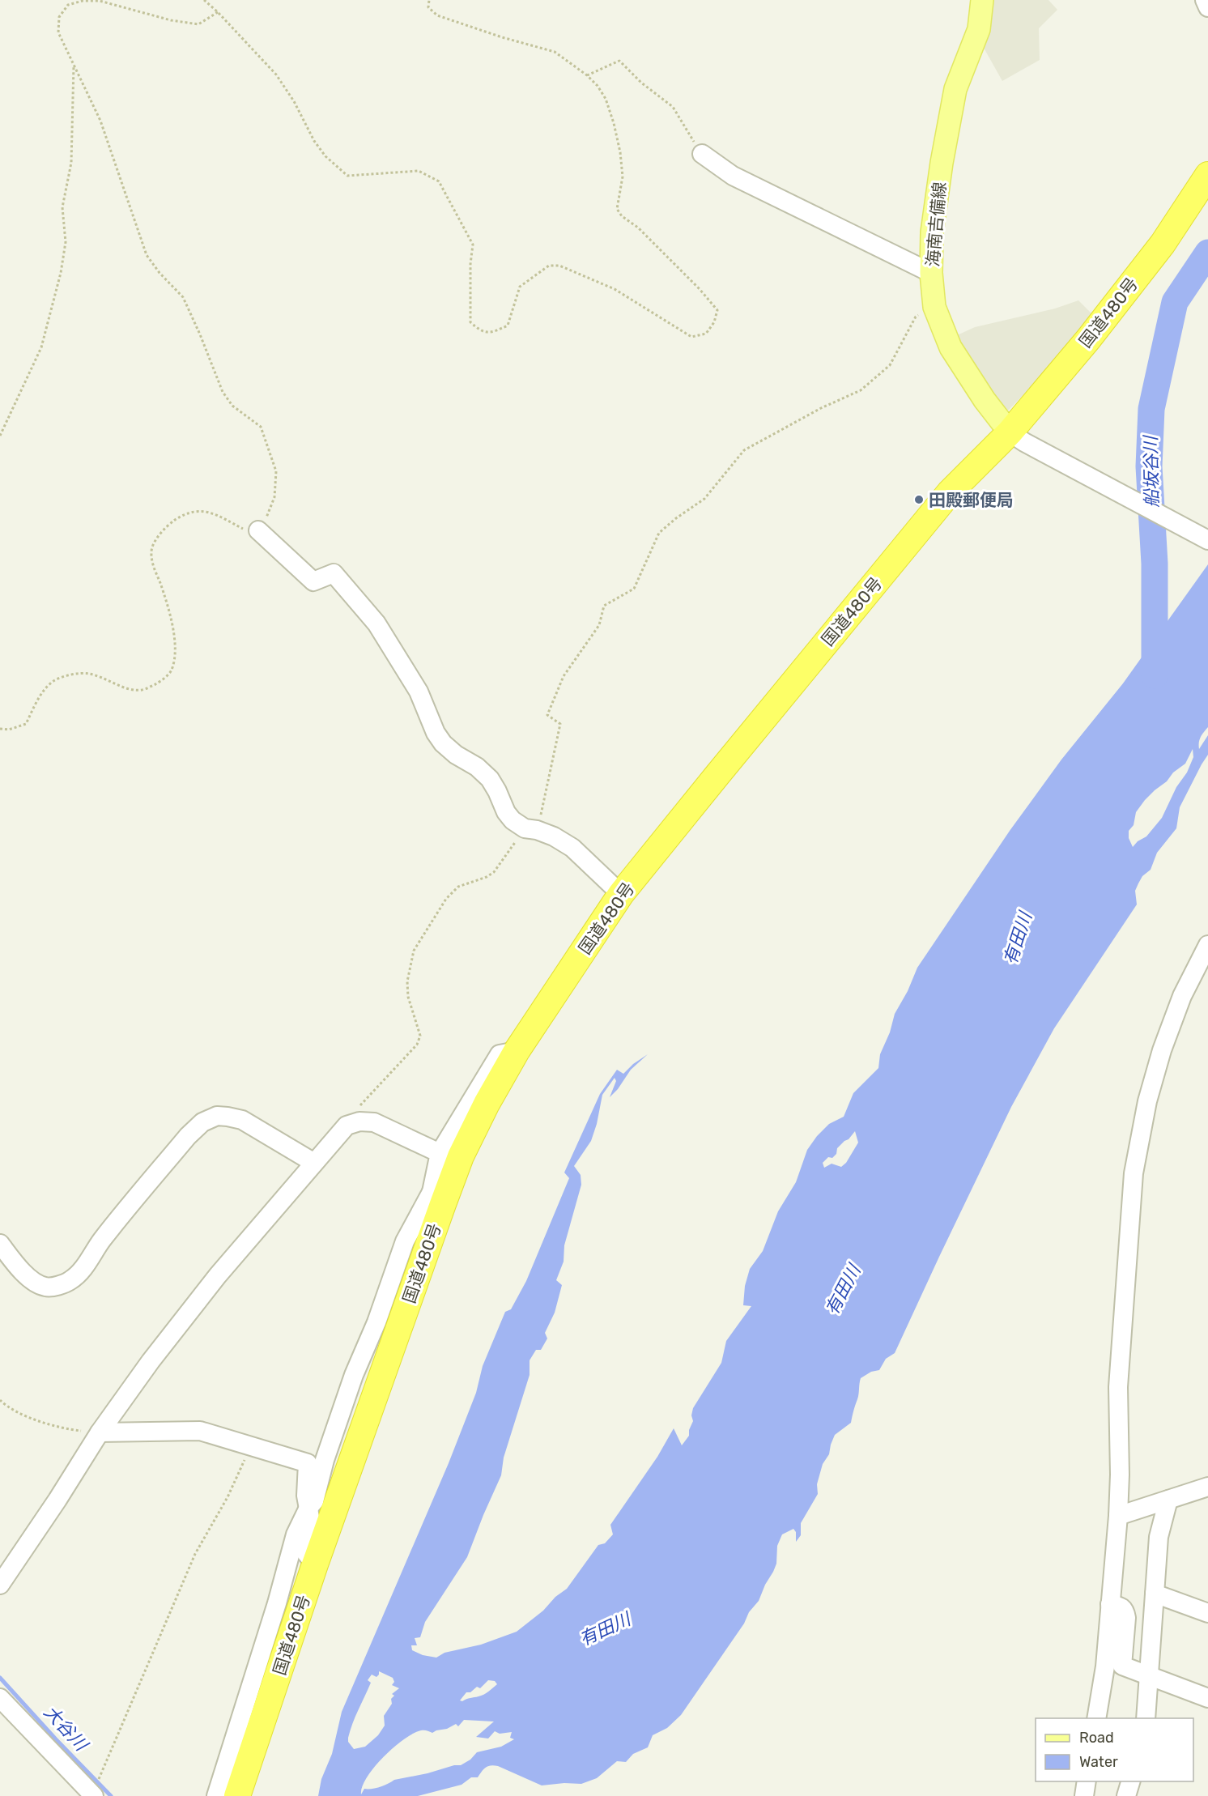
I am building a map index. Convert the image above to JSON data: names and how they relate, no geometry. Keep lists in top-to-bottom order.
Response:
{
  "streets": {
    "highway": ["国道480号"],
    "main road": ["海南吉備線"]
  },
  "crossings": [
    ["海南吉備線", "国道480号"]
  ],
  "water": ["船坂谷川", "有田川", "大谷川"],
  "places": ["田殿郵便局"],
  "legend": ["Road", "Water"]
}
